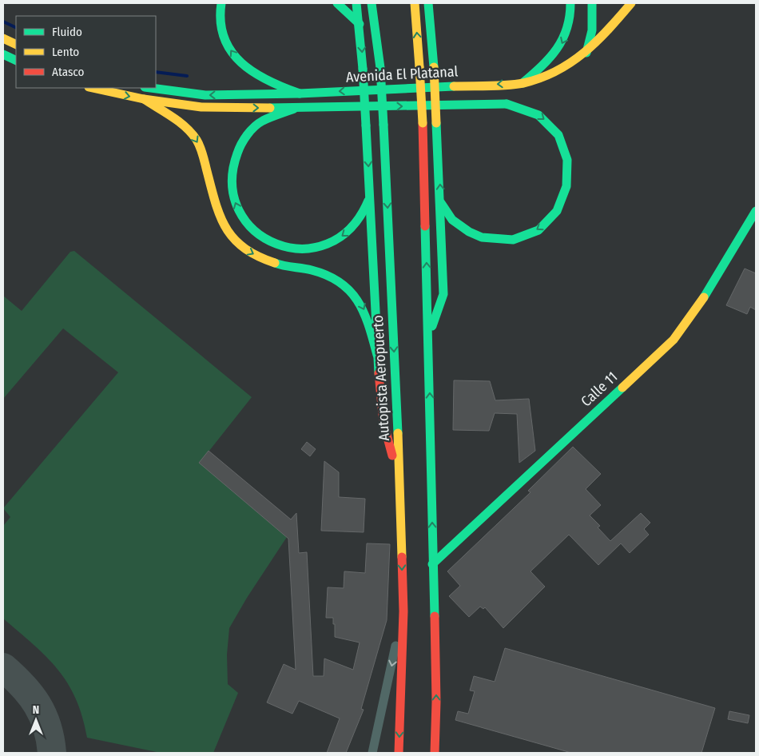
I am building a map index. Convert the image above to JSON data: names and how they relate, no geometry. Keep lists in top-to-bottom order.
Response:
{
  "streets": {
    "main road": ["Avenida El Platanal", "Autopista Aeropuerto", "Calle 11"]
  },
  "legend": ["Fluido", "Lento", "Atasco"],
  "north": "top"
}
